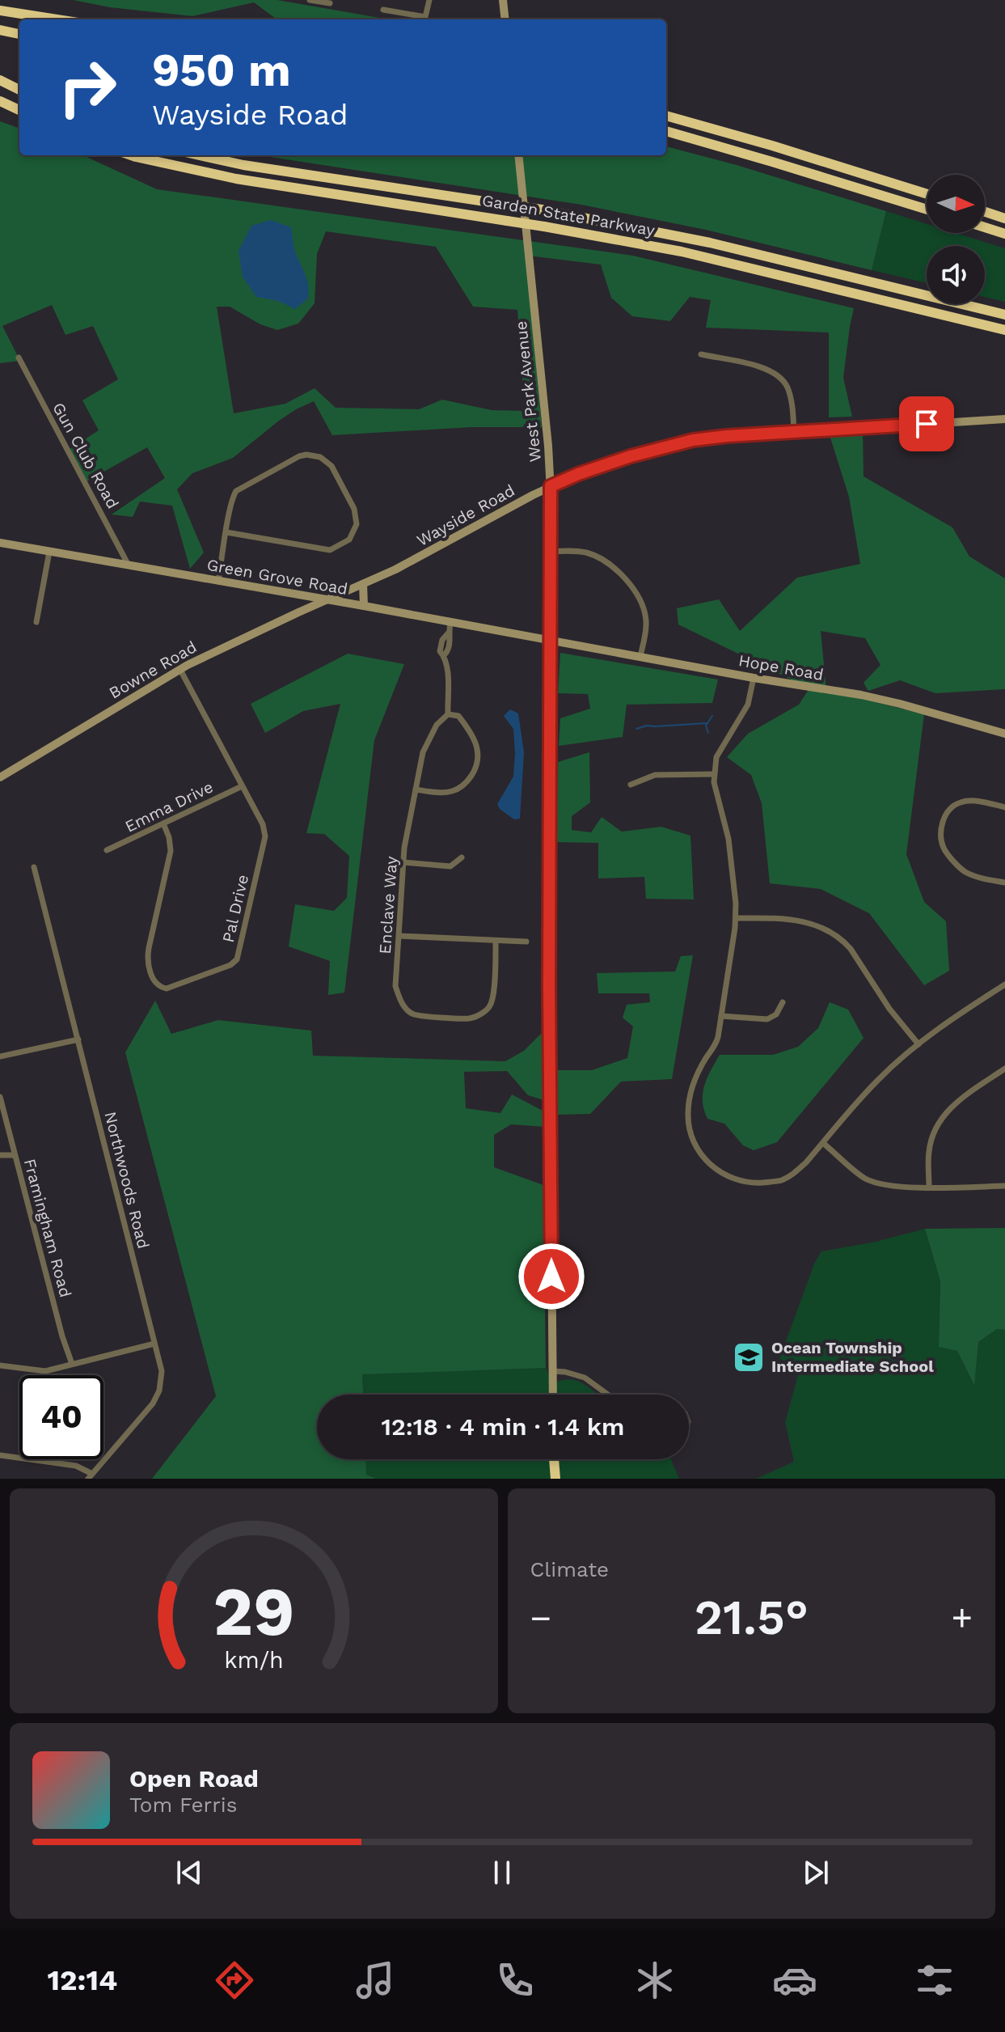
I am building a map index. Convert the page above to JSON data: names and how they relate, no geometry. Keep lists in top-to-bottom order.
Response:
{
  "streets": {
    "highway": ["Garden State Parkway"],
    "street": [
      "West Park Avenue",
      "Gun Club Road",
      "Wayside Road",
      "Green Grove Road",
      "Hope Road",
      "Bowne Road",
      "Emma Drive",
      "Enclave Way",
      "Pal Drive",
      "Northwoods Road",
      "Framingham Road"
    ]
  },
  "crossings": [
    ["West Park Avenue", "Wayside Road"],
    ["West Park Avenue", "Green Grove Road"],
    ["West Park Avenue", "Hope Road"],
    ["Gun Club Road", "Green Grove Road"],
    ["Wayside Road", "Green Grove Road"],
    ["Wayside Road", "Bowne Road"],
    ["Green Grove Road", "Hope Road"],
    ["Green Grove Road", "Bowne Road"],
    ["Bowne Road", "Pal Drive"],
    ["Emma Drive", "Pal Drive"]
  ],
  "places": {
    "school or university": ["Ocean Township Intermediate School"]
  },
  "north": "right",
  "page": {
    "turn": ["950 m", "Wayside Road"],
    "limit": "40",
    "trip": "12:18 · 4 min · 1.4 km",
    "tile": "Climate",
    "heat": ["−", "21.5°", "+"],
    "song": ["Open Road", "Tom Ferris"],
    "tabs": "12:14",
    "gauge": ["29", "km/h"]
  }
}
